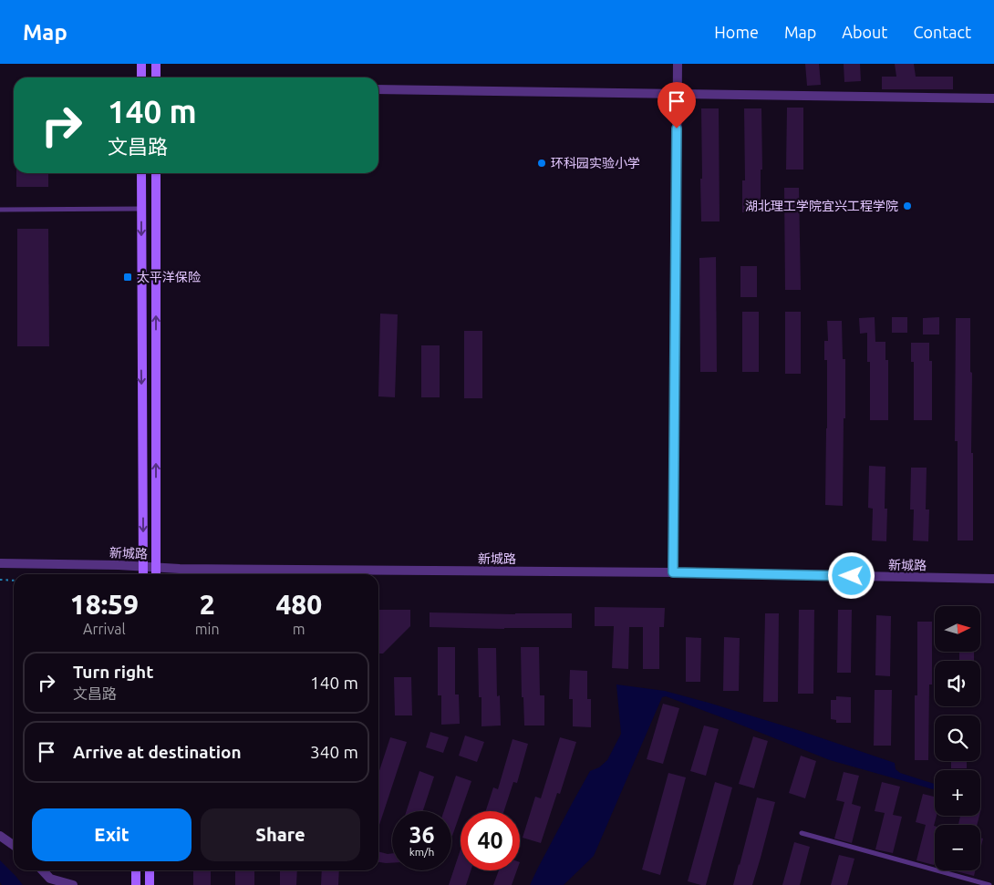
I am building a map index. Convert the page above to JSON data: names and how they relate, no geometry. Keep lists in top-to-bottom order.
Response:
{
  "streets": {
    "street": ["新城路"]
  },
  "places": {
    "other": ["环科园实验小学", "湖北理工学院宜兴工程学院"],
    "transit": ["太平洋保险"]
  },
  "north": "right",
  "page": {
    "header": "Map",
    "nav": [
      "Home",
      "Map",
      "About",
      "Contact"
    ],
    "turn": ["140 m", "文昌路"],
    "eta": [
      "18:59",
      "Arrival",
      "2",
      "min",
      "480",
      "m"
    ],
    "map_buttons": ["+", "−"],
    "list": [
      {
        "name": "Turn right",
        "note": "文昌路",
        "value": "140 m"
      },
      {
        "name": "Arrive at destination",
        "value": "340 m"
      }
    ],
    "buttons": ["Exit", "Share"],
    "speed": "36 km/h",
    "limit": "40"
  }
}
